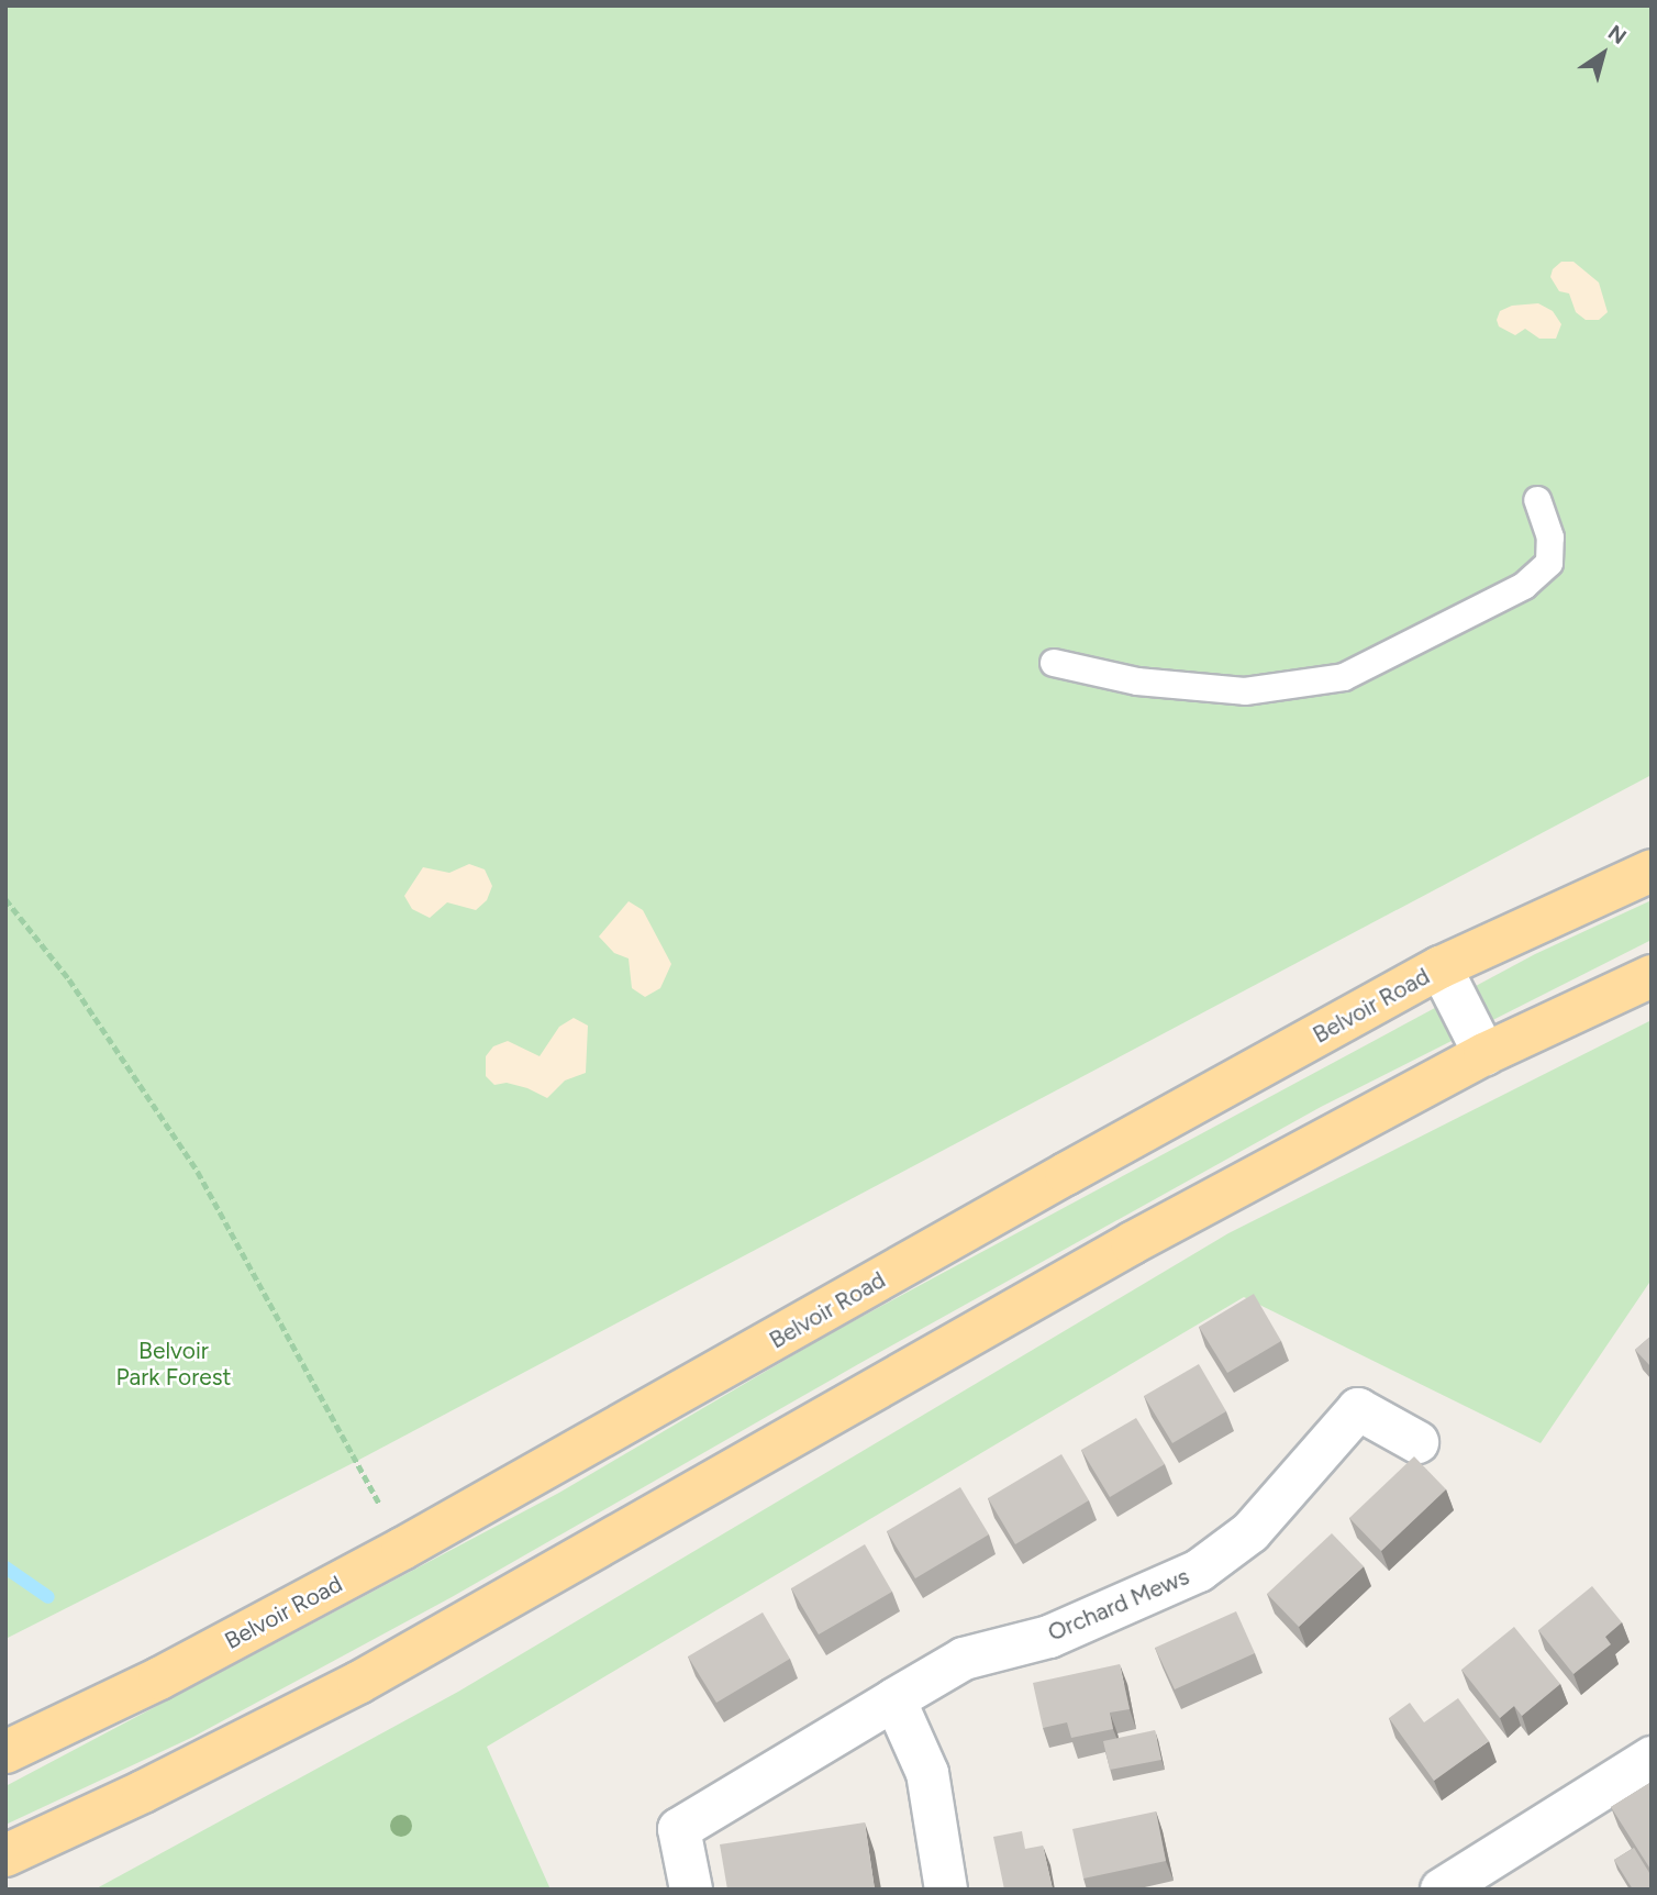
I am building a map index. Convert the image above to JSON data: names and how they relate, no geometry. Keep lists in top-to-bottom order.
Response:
{
  "streets": {
    "highway": ["Belvoir Road"],
    "street": ["Orchard Mews"]
  },
  "parks": ["Belvoir Park Forest"],
  "north": "top right"
}
